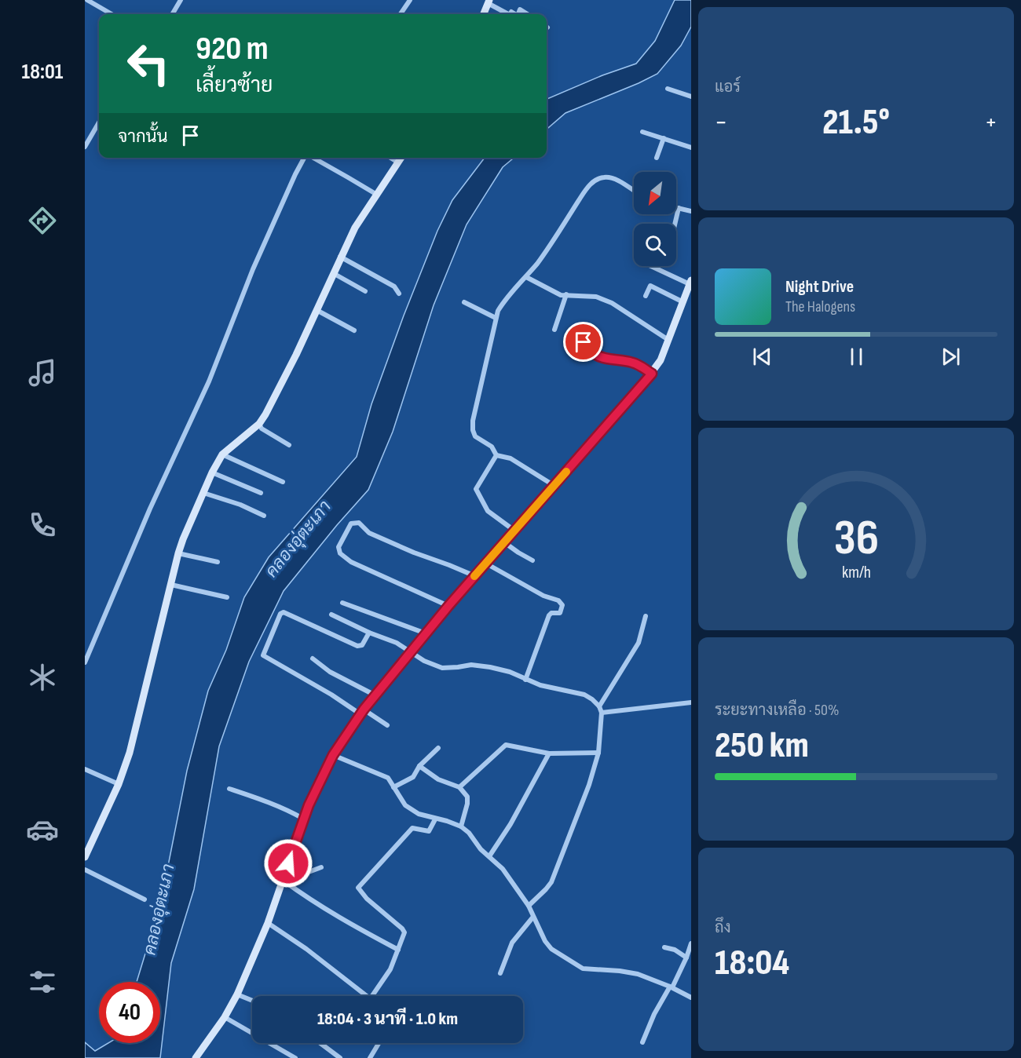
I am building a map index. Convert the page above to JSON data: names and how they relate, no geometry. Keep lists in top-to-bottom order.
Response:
{
  "water": ["คลองอุ่ตะเภา"],
  "north": "bottom left",
  "page": {
    "tabs": "18:01",
    "tile": [
      "แอร์",
      ["ระยะทางเหลือ · 50%", "250 km"],
      ["ถึง", "18:04"]
    ],
    "turn": ["920 m", "เลี้ยวซ้าย"],
    "heat": ["−", "21.5°", "+"],
    "then": "จากนั้น",
    "song": ["Night Drive", "The Halogens"],
    "limit": "40",
    "trip": "18:04 · 3 นาที · 1.0 km",
    "gauge": ["36", "km/h"]
  }
}
